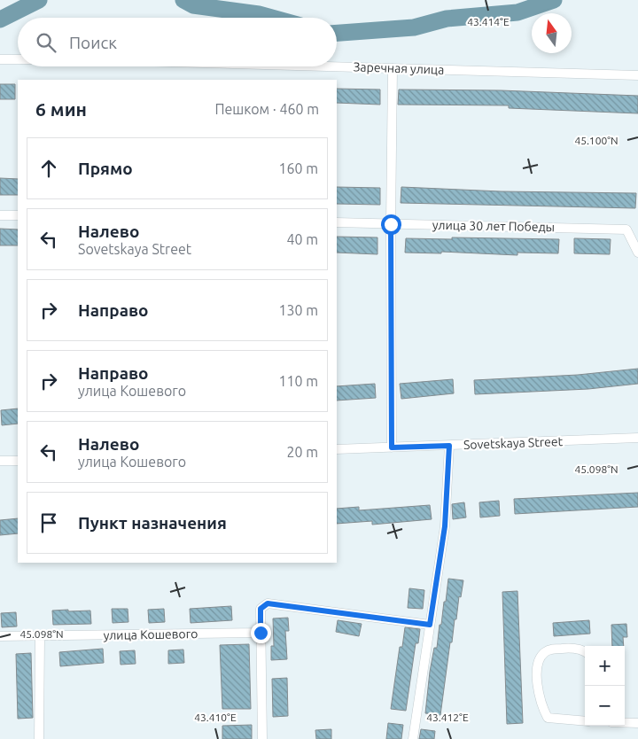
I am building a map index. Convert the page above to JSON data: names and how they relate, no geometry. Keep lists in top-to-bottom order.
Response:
{
  "streets": {
    "street": [
      "Заречная улица",
      "улица 30 лет Победы",
      "Sovetskaya Street",
      "улица Кошевого"
    ]
  },
  "north": "top",
  "page": {
    "search": "Поиск",
    "heading": ["6 мин", "Пешком · 460 m"],
    "list": [
      ["Прямо", "160 m"],
      ["Налево", "Sovetskaya Street", "40 m"],
      ["Направо", "130 m"],
      ["Направо", "улица Кошевого", "110 m"],
      ["Налево", "улица Кошевого", "20 m"],
      "Пункт назначения"
    ],
    "map_buttons": ["+", "−"]
  },
  "coordinates": [
    "43.414°E",
    "45.100°N",
    "45.098°N",
    "43.410°E",
    "43.412°E"
  ]
}
